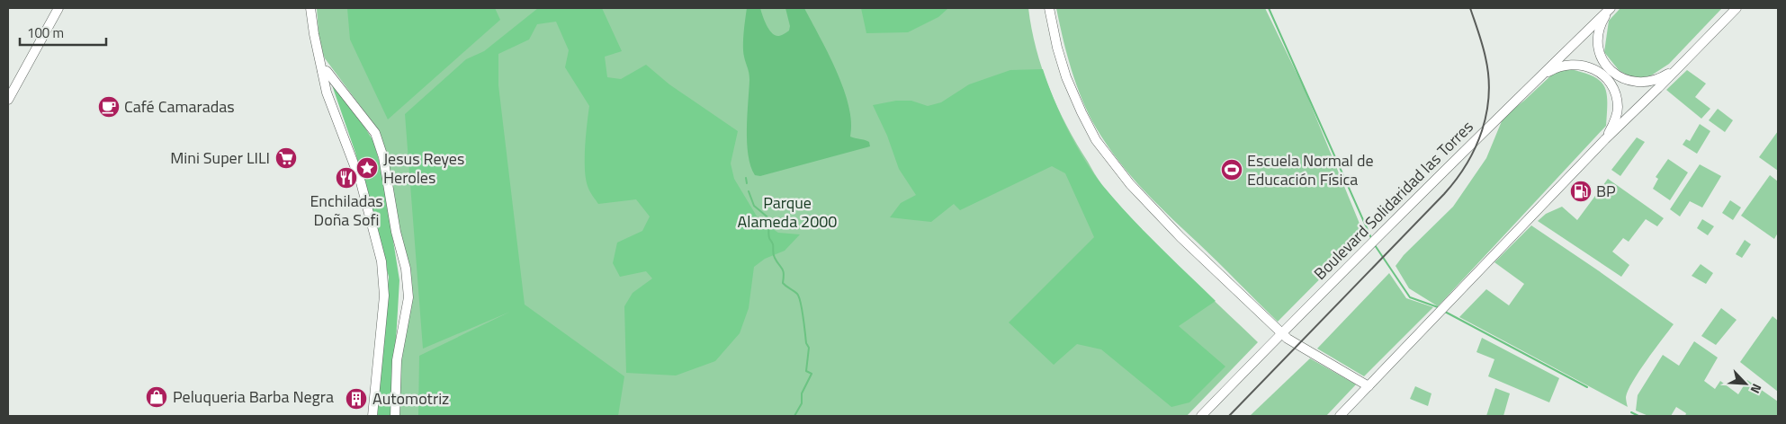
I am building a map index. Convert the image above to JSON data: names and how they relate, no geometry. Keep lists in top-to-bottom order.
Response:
{
  "streets": {
    "main road": ["Boulevard Solidaridad las Torres"]
  },
  "parks": ["Parque Alameda 2000"],
  "places": {
    "cafe": ["Café Camaradas"],
    "supermarket": ["Mini Super LILI"],
    "place": ["Jesus Reyes Heroles"],
    "sports": ["Escuela Normal de Educación Física"],
    "restaurant": ["Enchiladas Doña Sofi"],
    "fuel station": ["BP"],
    "shop": ["Peluqueria Barba Negra"],
    "building": ["Automotriz"]
  },
  "scale_bar": "100 m",
  "north": "bottom right"
}
